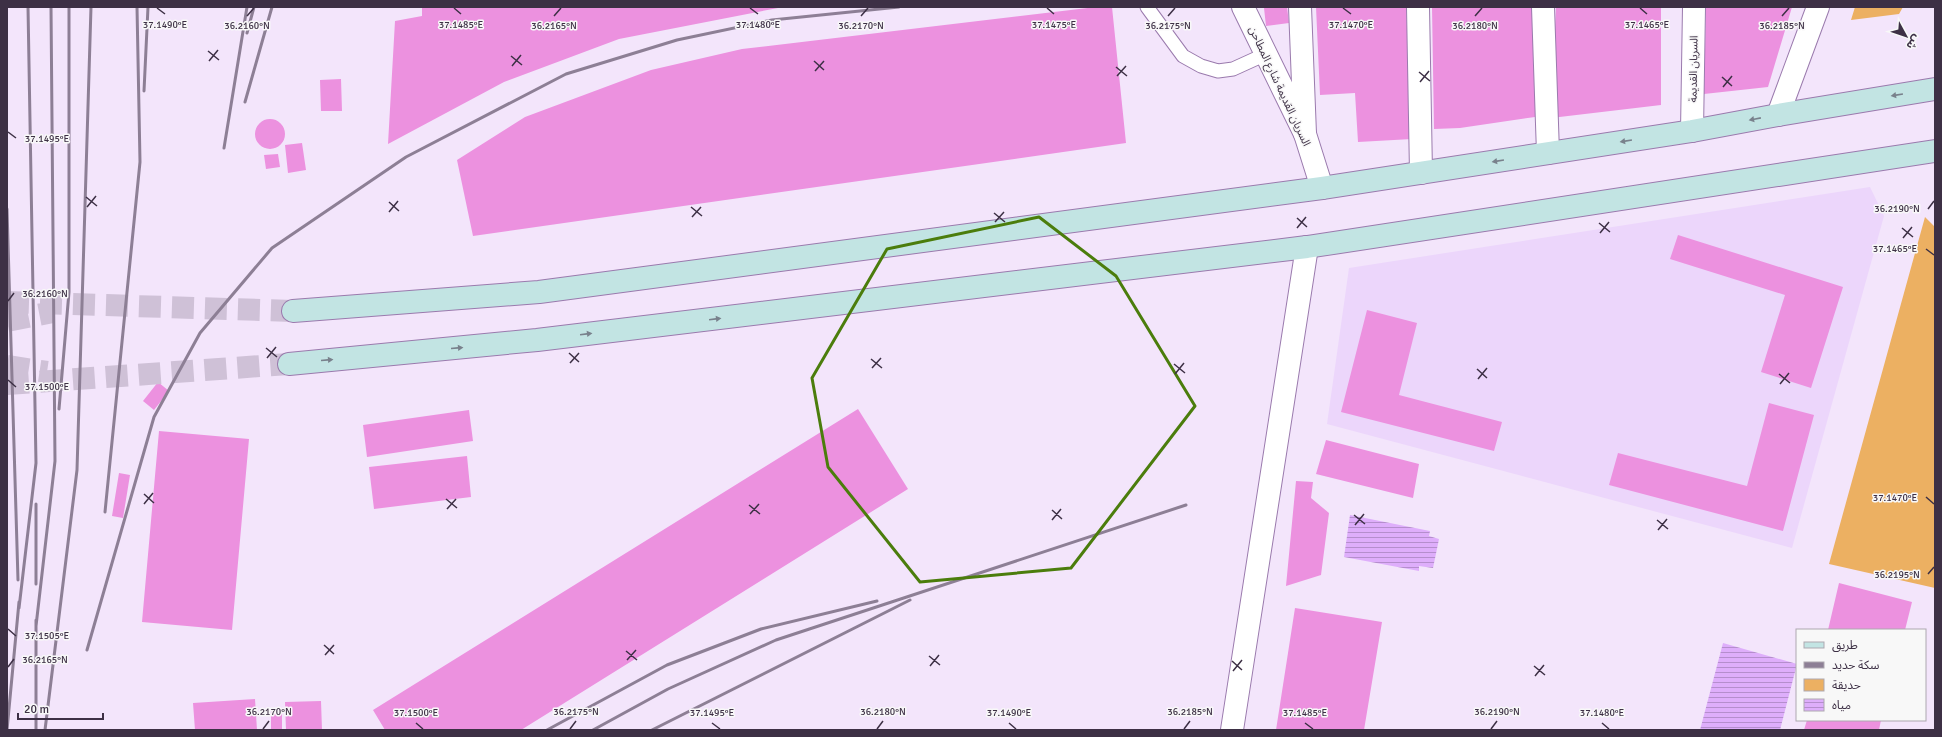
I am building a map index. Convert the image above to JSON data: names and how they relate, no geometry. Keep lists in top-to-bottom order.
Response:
{
  "streets": {
    "street": ["السريان القديمة", "السريان القديمة شارع المطاحن"]
  },
  "legend": [
    "طريق",
    "سكة حديد",
    "حديقة",
    "مياه"
  ],
  "scale_bar": "20 m",
  "north": "bottom right",
  "coordinates": [
    "37.1490°E",
    "37.1485°E",
    "37.1480°E",
    "37.1475°E",
    "37.1470°E",
    "37.1465°E",
    "36.2160°N",
    "36.2165°N",
    "36.2170°N",
    "36.2175°N",
    "36.2180°N",
    "36.2185°N",
    "37.1495°E",
    "36.2190°N",
    "37.1500°E",
    "36.2195°N",
    "37.1505°E"
  ]
}
